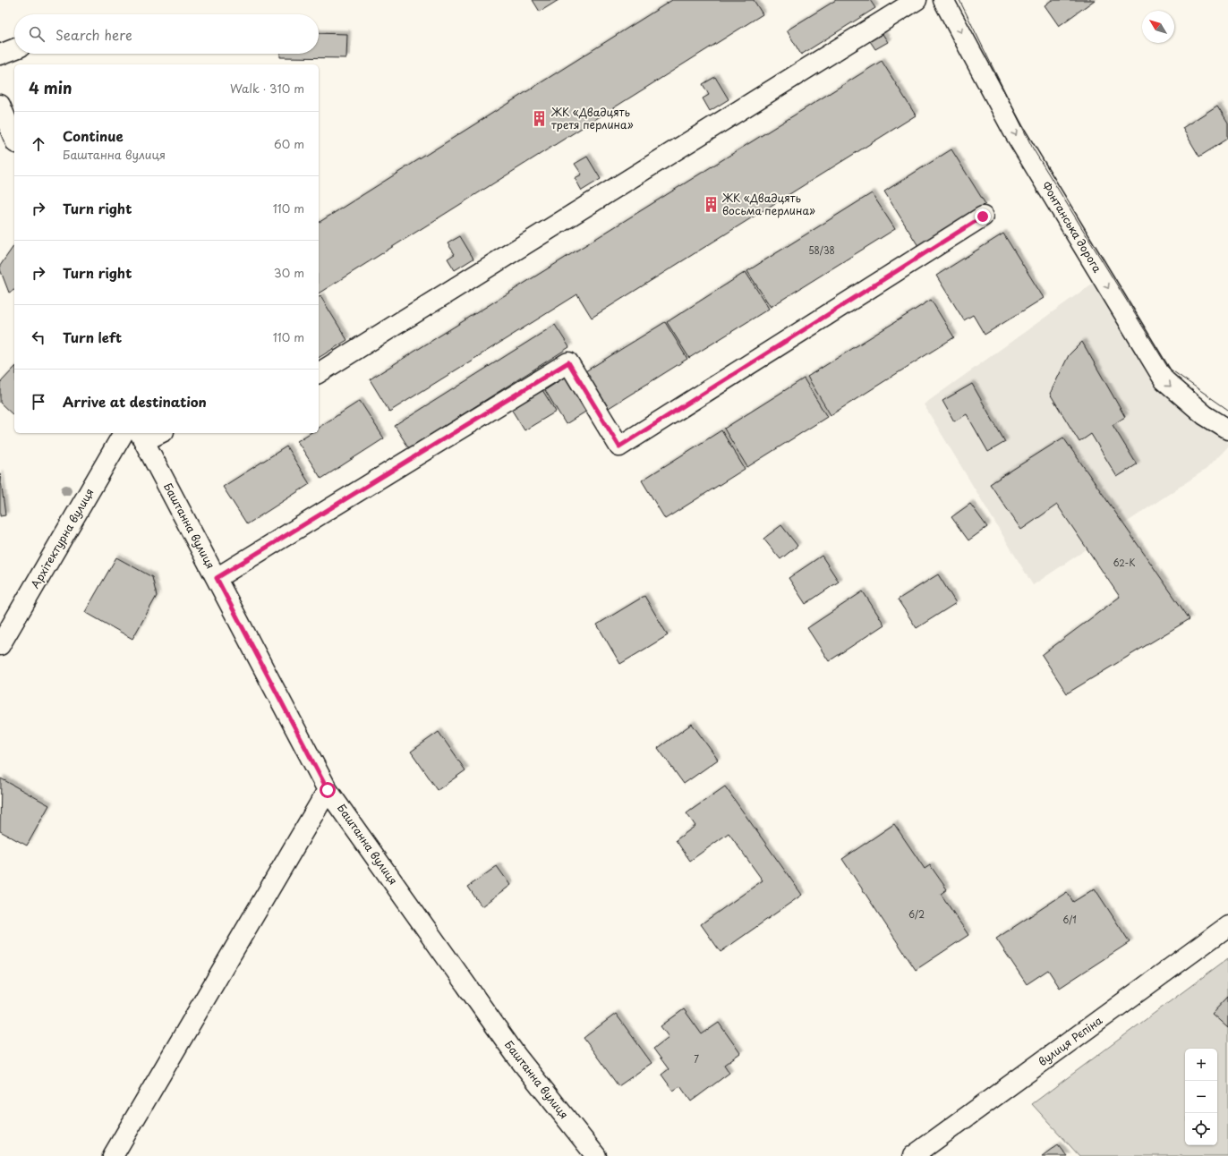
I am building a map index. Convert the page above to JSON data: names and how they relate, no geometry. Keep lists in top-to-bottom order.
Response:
{
  "streets": {
    "street": [
      "Фонтанська дорога",
      "Баштанна вулиця",
      "Архітектурна вулиця",
      "вулиця Рєпіна"
    ]
  },
  "one_way": ["Фонтанська дорога"],
  "places": {
    "building": ["ЖК «Двадцять третя перлина»", "ЖК «Двадцять восьма перлина»"]
  },
  "house_numbers": [
    "58/38",
    "62-К",
    "6/2",
    "6/1",
    "7"
  ],
  "north": "top left",
  "page": {
    "search": "Search here",
    "heading": ["4 min", "Walk · 310 m"],
    "list": [
      ["Continue", "Баштанна вулиця", "60 m"],
      ["Turn right", "110 m"],
      ["Turn right", "30 m"],
      ["Turn left", "110 m"],
      "Arrive at destination"
    ],
    "map_buttons": ["+", "−"]
  }
}
